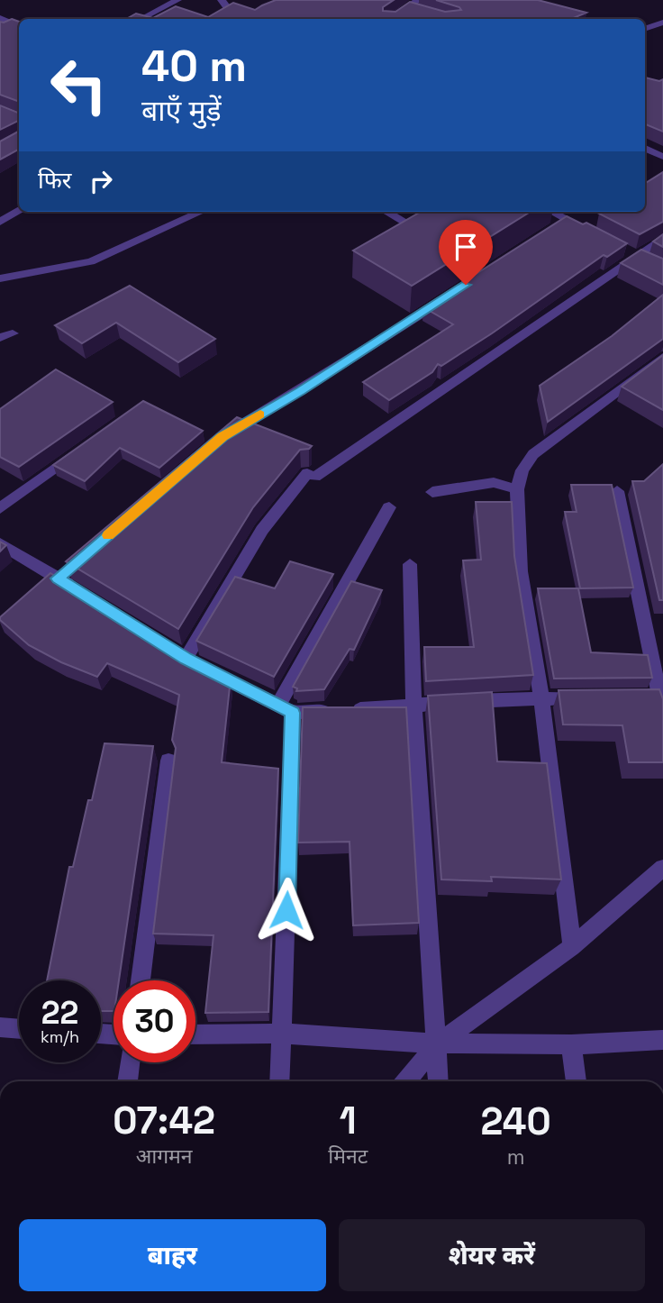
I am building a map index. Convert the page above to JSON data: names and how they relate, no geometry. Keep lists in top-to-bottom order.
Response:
{
  "page": {
    "turn": ["40 m", "बाएँ मुड़ें"],
    "then": "फिर",
    "speed": "22 km/h",
    "limit": "30",
    "eta": [
      "07:42",
      "आगमन",
      "1",
      "मिनट",
      "240",
      "m"
    ],
    "buttons": ["बाहर", "शेयर करें"]
  }
}
